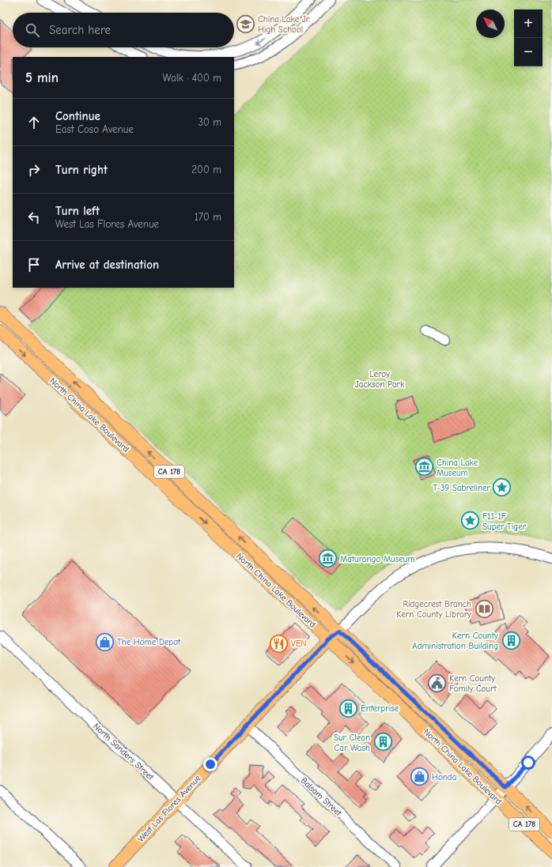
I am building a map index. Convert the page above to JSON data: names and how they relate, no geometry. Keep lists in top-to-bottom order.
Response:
{
  "streets": {
    "main road": ["North China Lake Boulevard", "CA 178", "West Las Flores Avenue"],
    "street": ["North Sanders Street", "Balsam Street"]
  },
  "crossings": [
    ["North China Lake Boulevard", "West Las Flores Avenue"],
    ["North Sanders Street", "West Las Flores Avenue"],
    ["Balsam Street", "West Las Flores Avenue"]
  ],
  "parks": ["Leroy Jackson Park"],
  "places": {
    "school or university": ["China Lake Jr. High School"],
    "museum": ["China Lake Museum", "Maturango Museum"],
    "place": ["T-39 Sabreliner", "F11-1F Super Tiger"],
    "library": ["Ridgecrest Branch Kern County Library"],
    "building": ["Kern County Administration Building", "Enterprise", "Sur Clean Car Wash"],
    "shop": ["The Home Depot", "Honda"],
    "restaurant": ["VEN"],
    "public building": ["Kern County Family Court"]
  },
  "north": "top left",
  "page": {
    "map_buttons": ["+", "−"],
    "search": "Search here",
    "heading": ["5 min", "Walk · 400 m"],
    "list": [
      ["Continue", "East Coso Avenue", "30 m"],
      ["Turn right", "200 m"],
      ["Turn left", "West Las Flores Avenue", "170 m"],
      "Arrive at destination"
    ]
  }
}
